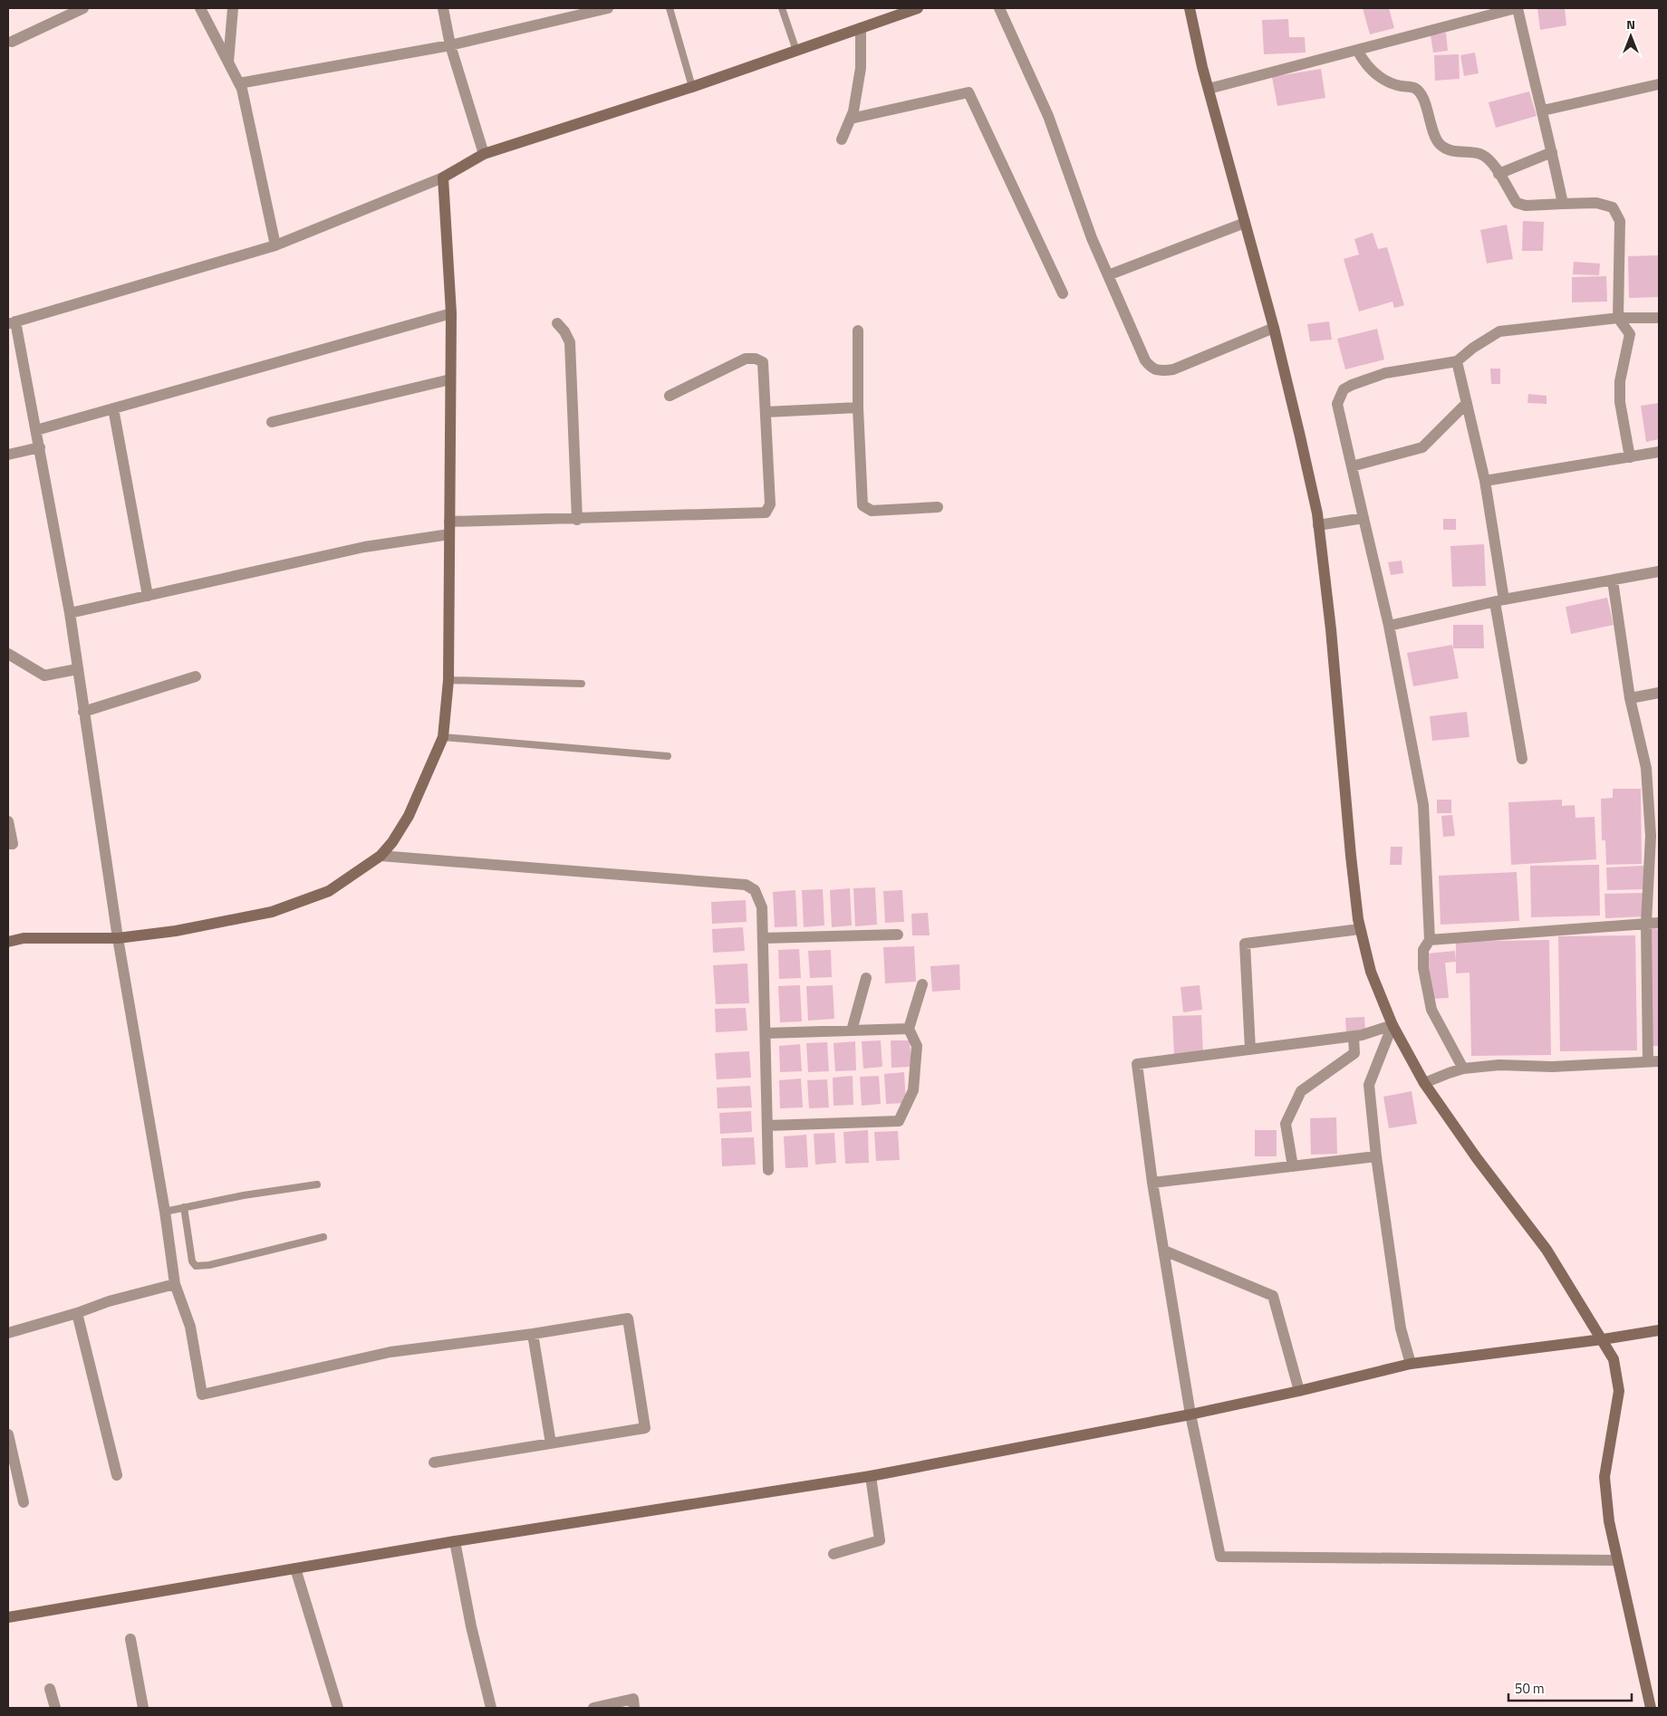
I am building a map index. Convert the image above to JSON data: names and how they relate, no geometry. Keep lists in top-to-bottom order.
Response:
{
  "scale_bar": "50 m",
  "north": "top"
}
